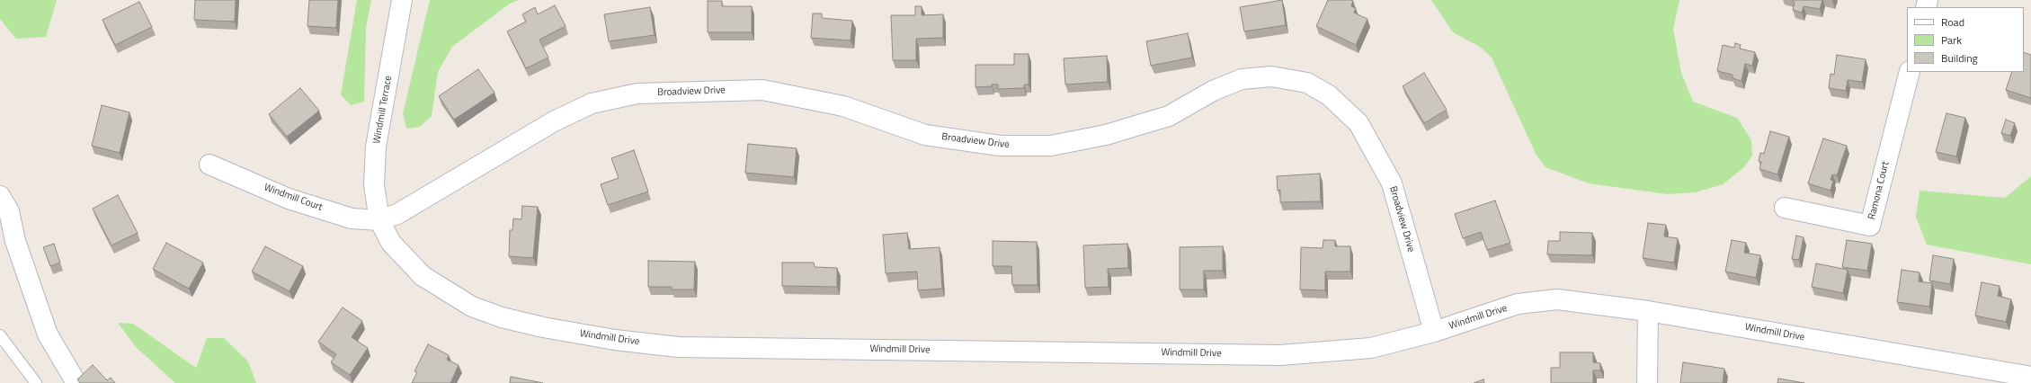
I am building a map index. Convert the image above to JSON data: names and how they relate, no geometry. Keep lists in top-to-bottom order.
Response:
{
  "streets": {
    "street": [
      "Broadview Drive",
      "Windmill Terrace",
      "Ramona Court",
      "Windmill Court",
      "Windmill Drive"
    ]
  },
  "crossings": [
    ["Broadview Drive", "Windmill Terrace"],
    ["Broadview Drive", "Windmill Court"],
    ["Broadview Drive", "Windmill Drive"],
    ["Windmill Terrace", "Windmill Court"],
    ["Windmill Terrace", "Windmill Drive"],
    ["Windmill Court", "Windmill Drive"]
  ],
  "legend": ["Road", "Park", "Building"]
}
